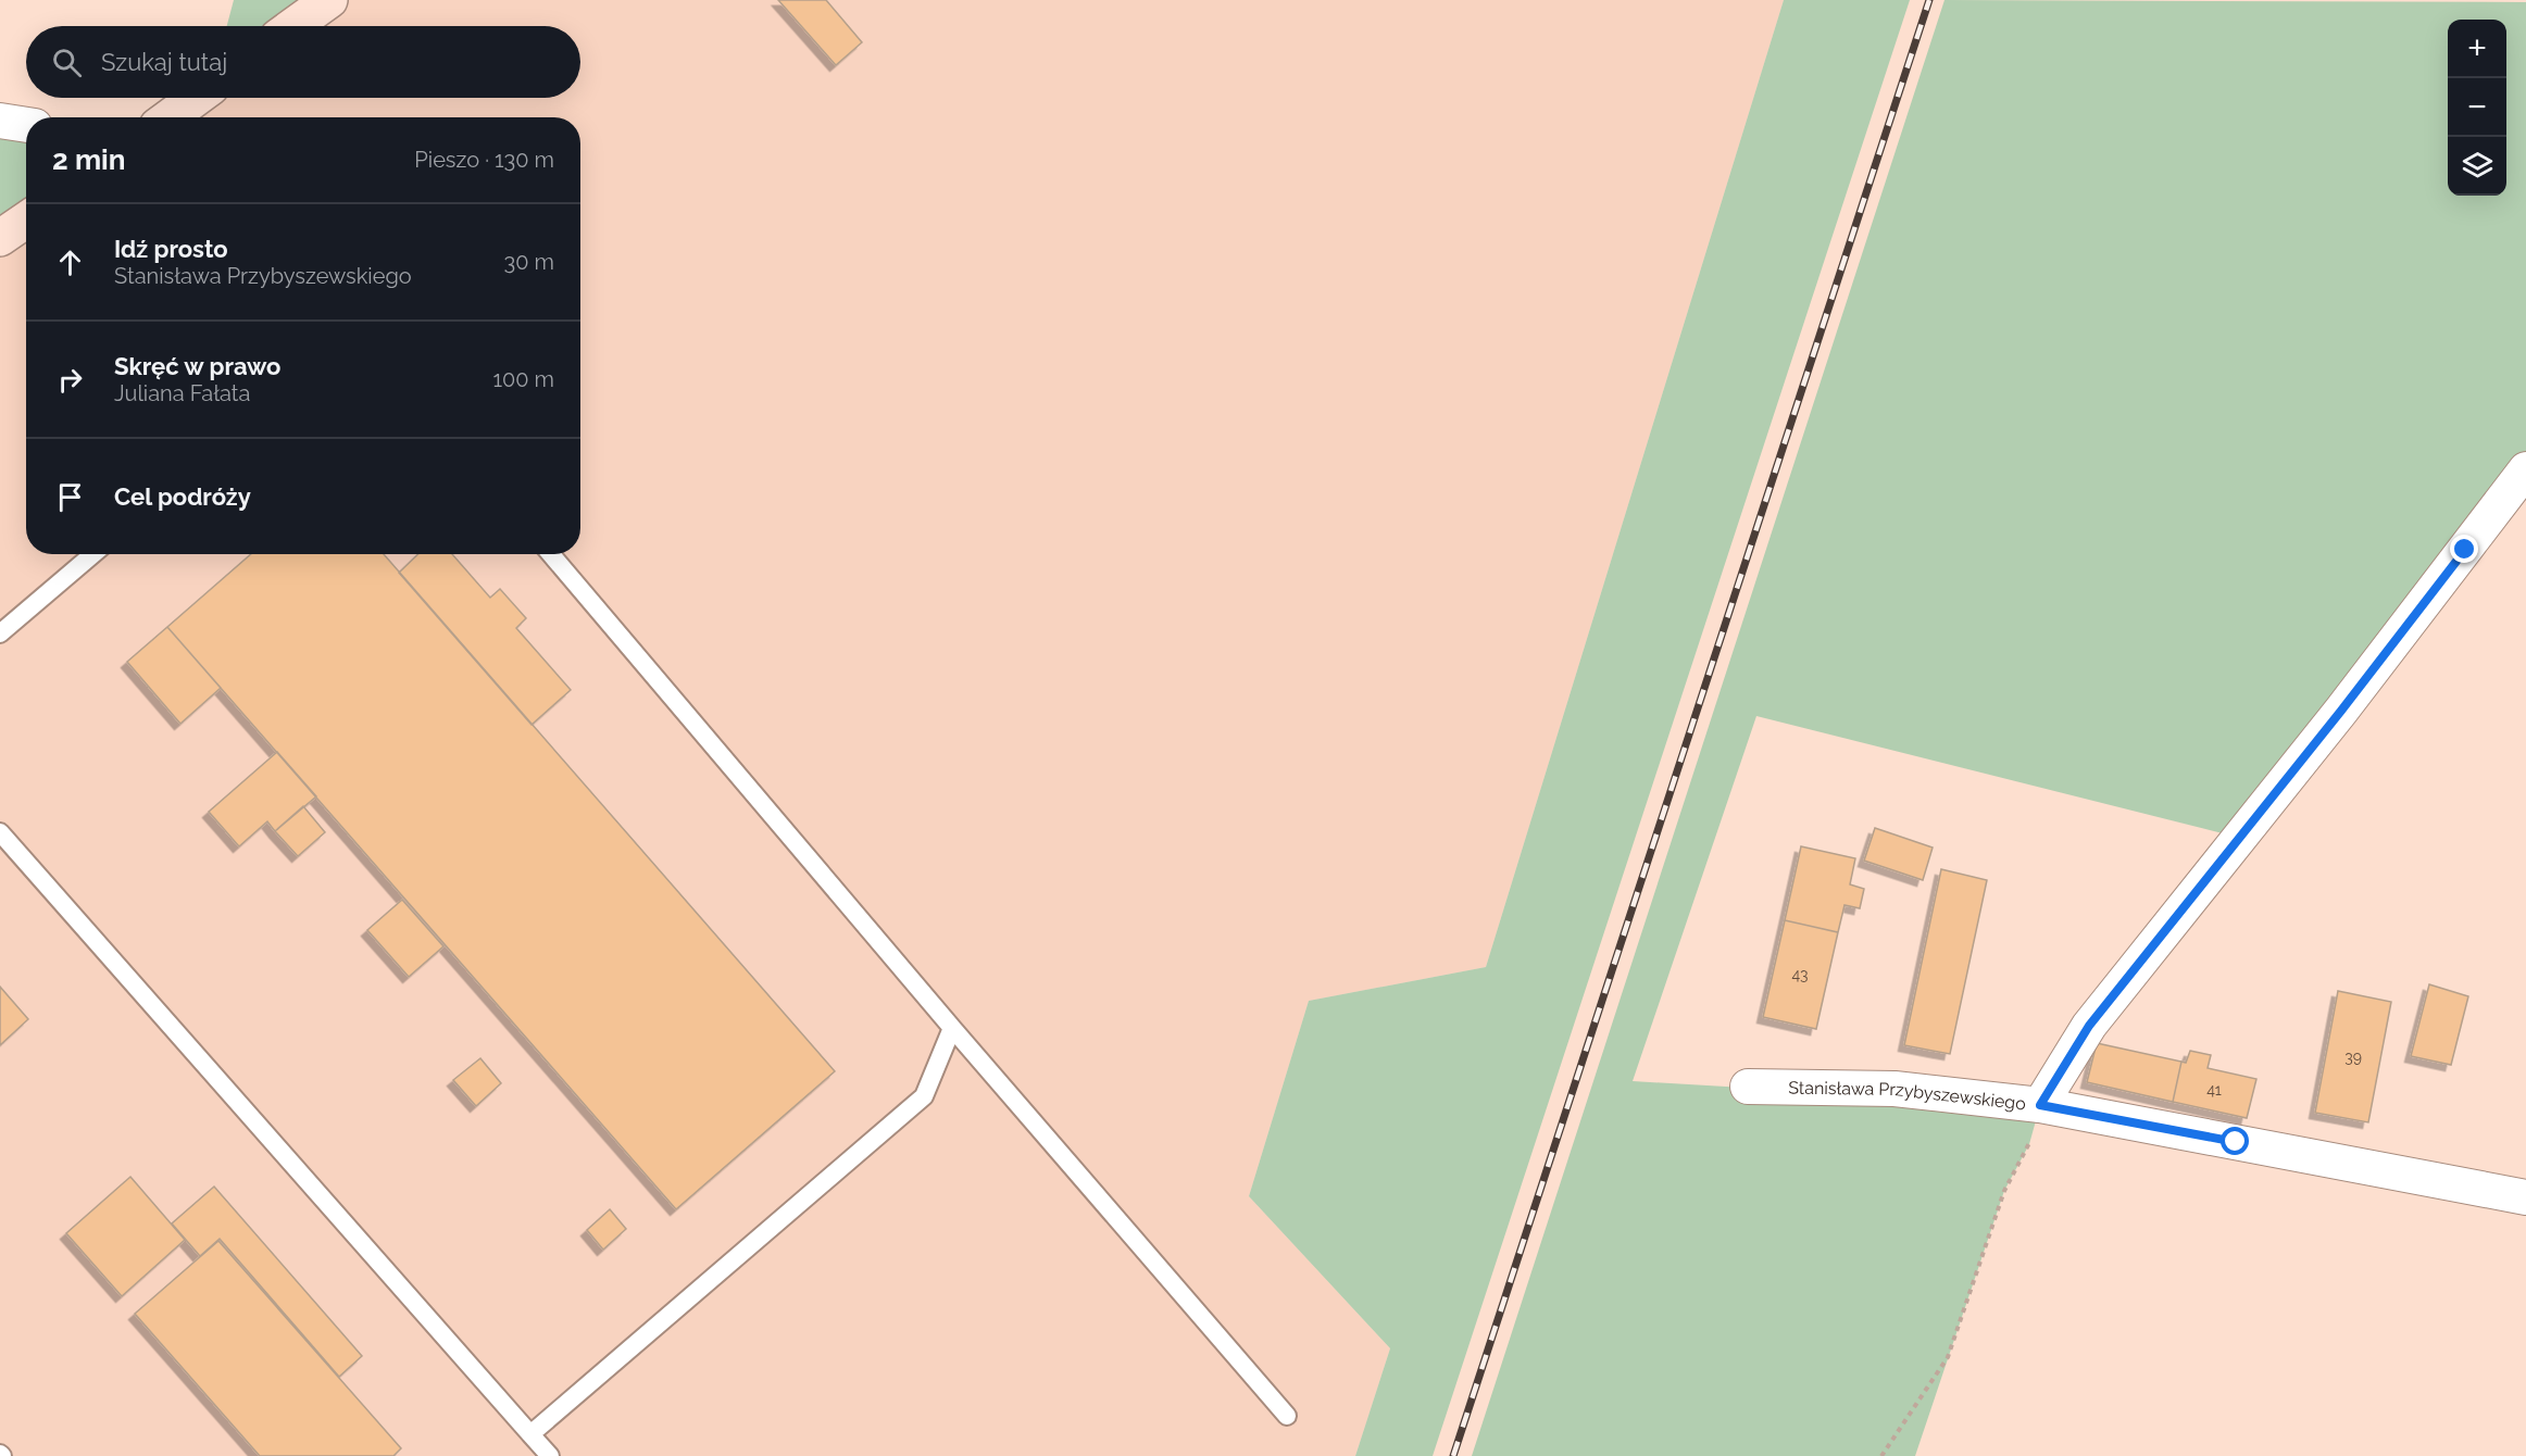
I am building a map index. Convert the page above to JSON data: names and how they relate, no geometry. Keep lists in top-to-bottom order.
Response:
{
  "streets": {
    "street": ["Stanisława Przybyszewskiego"]
  },
  "house_numbers": ["43", "39", "41"],
  "page": {
    "map_buttons": ["+", "−"],
    "search": "Szukaj tutaj",
    "heading": ["2 min", "Pieszo · 130 m"],
    "list": [
      ["Idź prosto", "Stanisława Przybyszewskiego", "30 m"],
      ["Skręć w prawo", "Juliana Fałata", "100 m"],
      "Cel podróży"
    ]
  }
}
